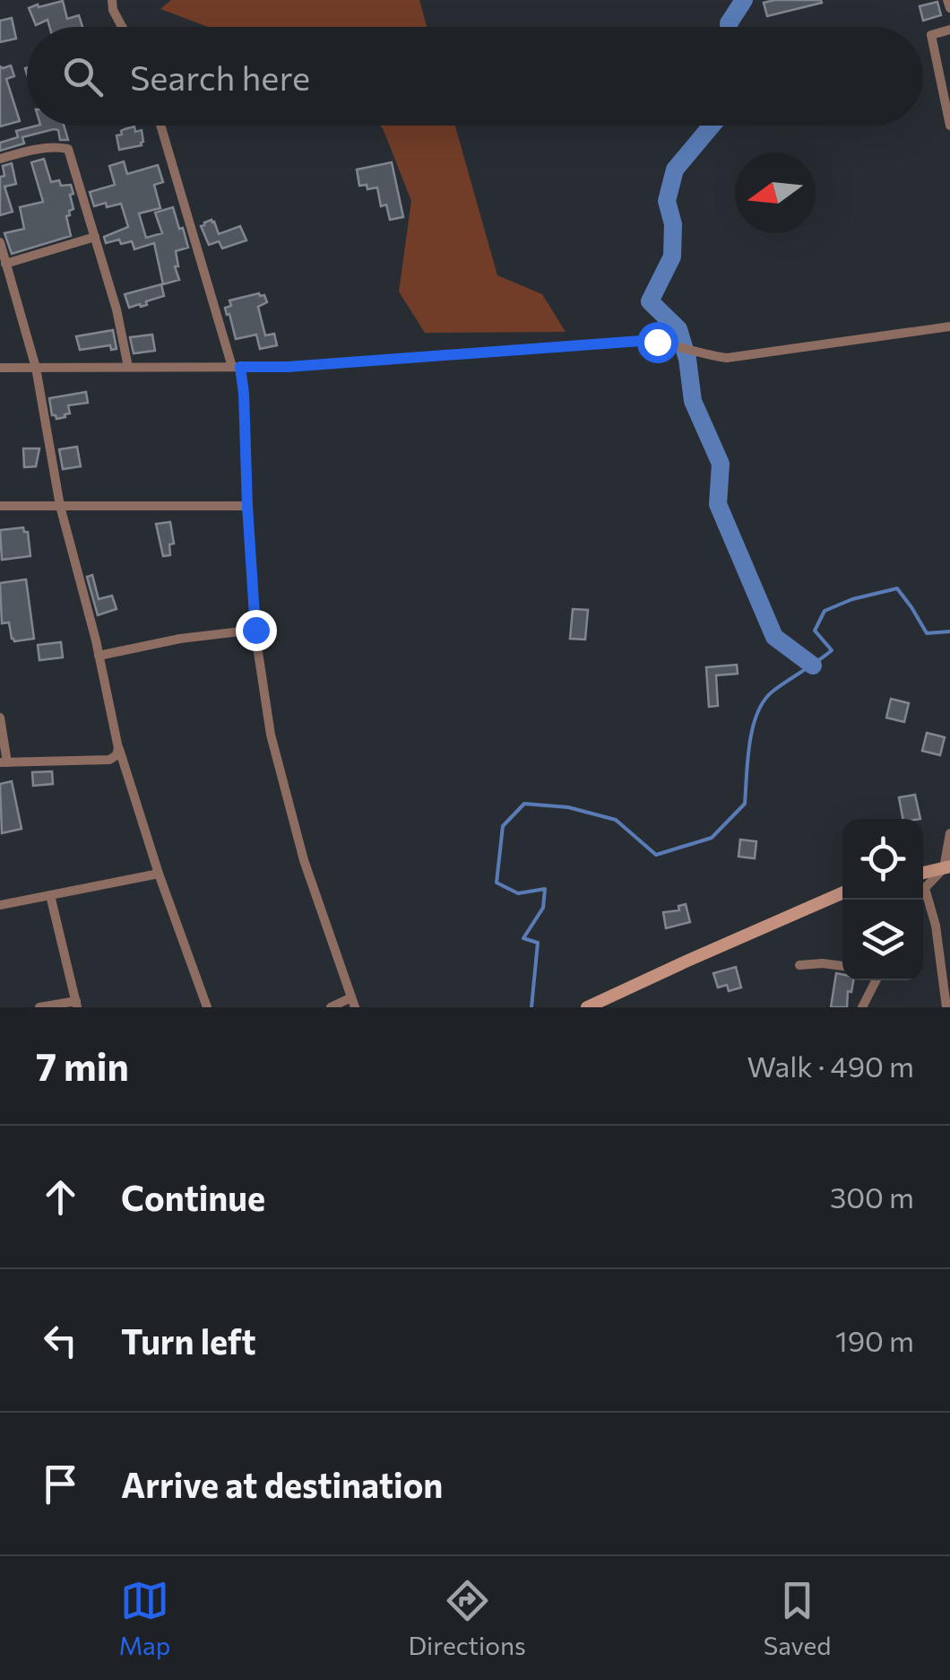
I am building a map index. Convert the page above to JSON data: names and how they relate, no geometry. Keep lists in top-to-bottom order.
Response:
{
  "north": "left",
  "page": {
    "search": "Search here",
    "heading": ["7 min", "Walk · 490 m"],
    "list": [
      ["Continue", "300 m"],
      ["Turn left", "190 m"],
      "Arrive at destination"
    ],
    "nav": ["Map", "Directions", "Saved"]
  }
}
